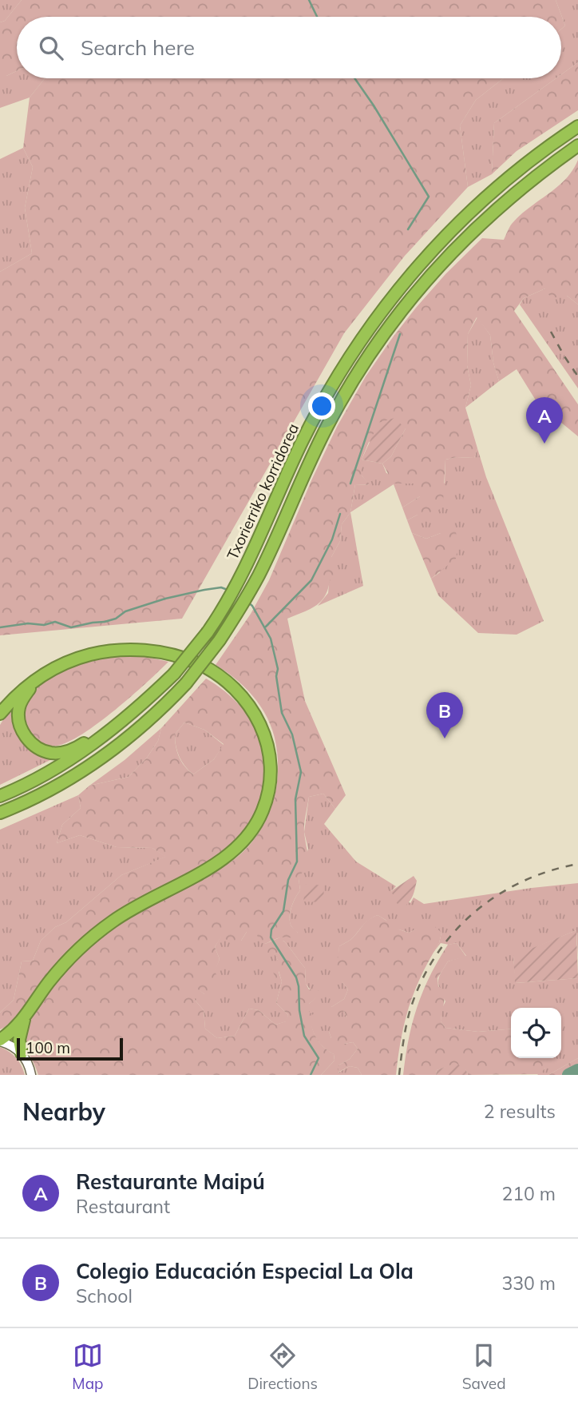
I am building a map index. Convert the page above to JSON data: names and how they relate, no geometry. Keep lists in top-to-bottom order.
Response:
{
  "streets": {
    "highway": ["Txorierriko korridorea"]
  },
  "scale_bar": "100 m",
  "page": {
    "search": "Search here",
    "pins": ["A", "B"],
    "scale": "100 m",
    "heading": ["Nearby", "2 results"],
    "list": [
      {
        "mark": "A",
        "name": "Restaurante Maipú",
        "note": "Restaurant",
        "value": "210 m"
      },
      {
        "mark": "B",
        "name": "Colegio Educación Especial La Ola",
        "note": "School",
        "value": "330 m"
      }
    ],
    "nav": ["Map", "Directions", "Saved"]
  }
}
